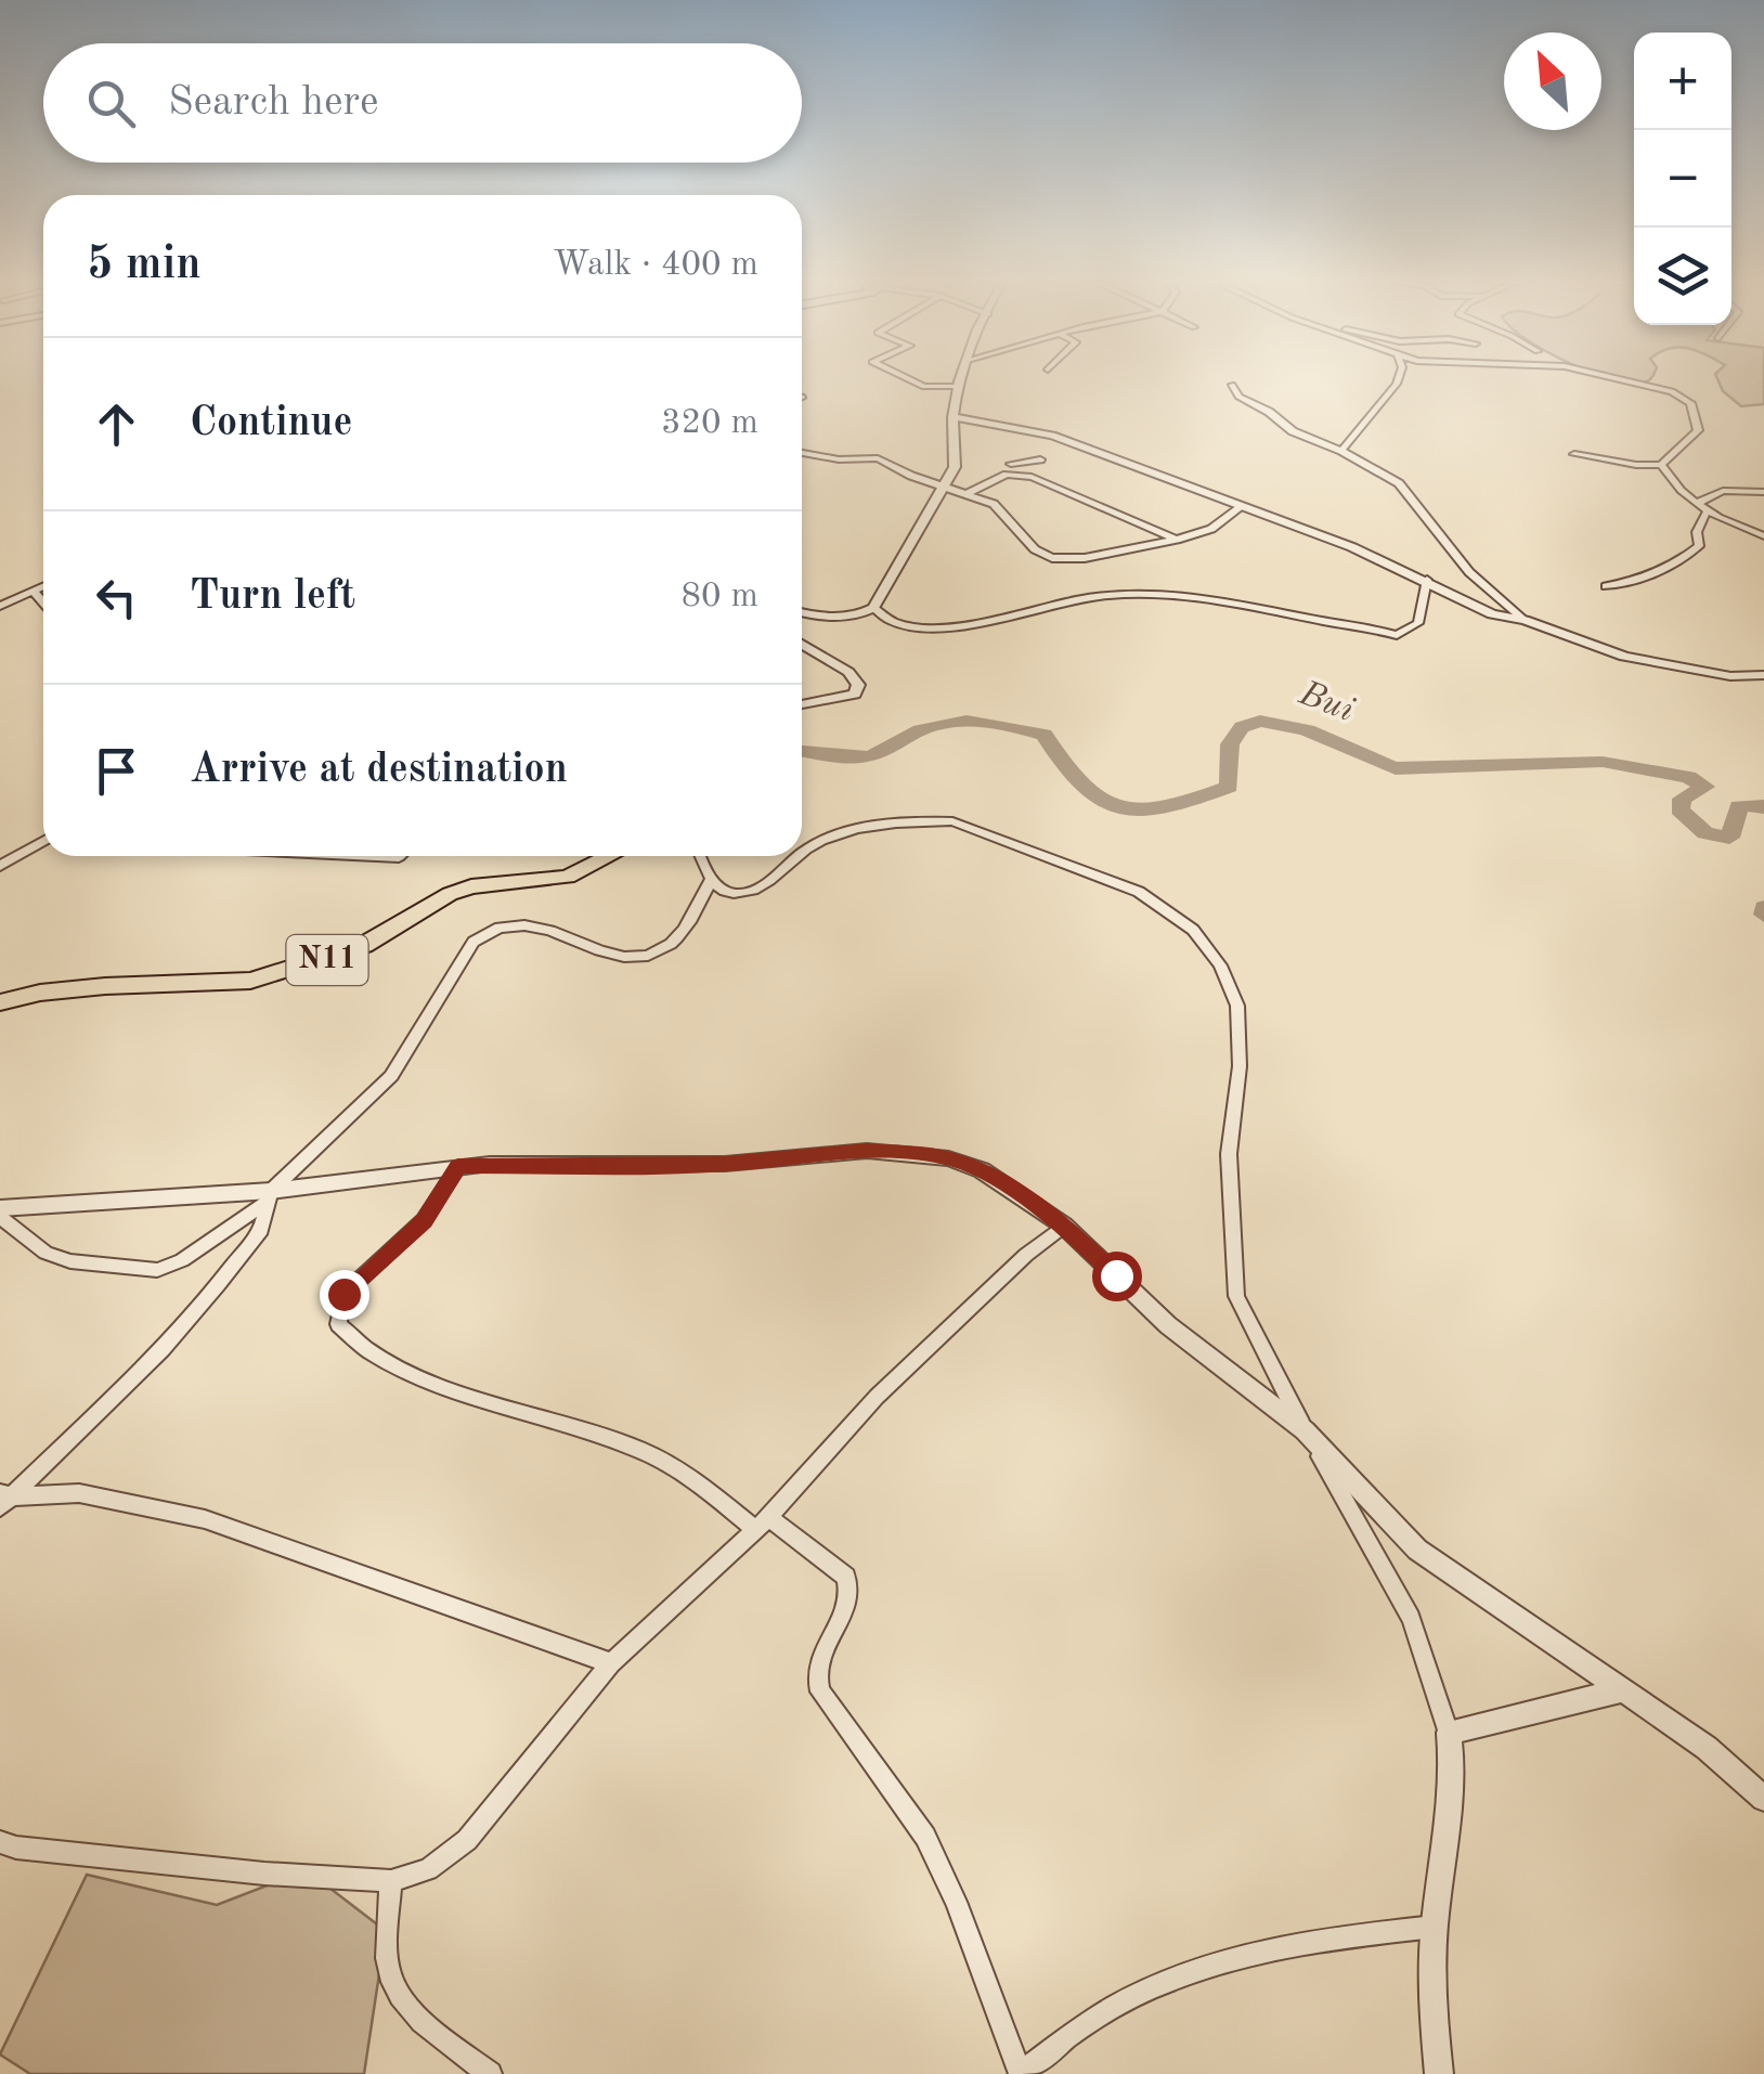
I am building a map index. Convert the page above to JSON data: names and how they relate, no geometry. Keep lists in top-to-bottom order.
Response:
{
  "streets": {
    "highway": ["N11"]
  },
  "water": ["Bui"],
  "north": "top left",
  "page": {
    "map_buttons": ["+", "−"],
    "search": "Search here",
    "heading": ["5 min", "Walk · 400 m"],
    "list": [
      ["Continue", "320 m"],
      ["Turn left", "80 m"],
      "Arrive at destination"
    ]
  }
}
